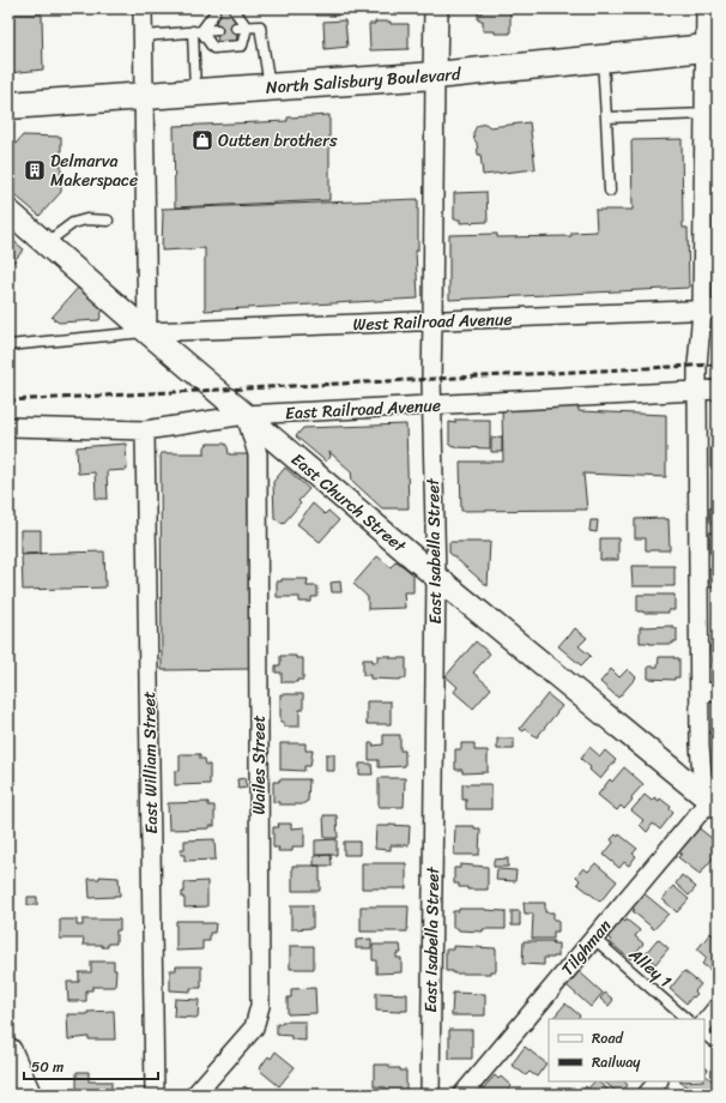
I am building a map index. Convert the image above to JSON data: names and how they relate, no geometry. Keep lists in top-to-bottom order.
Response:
{
  "streets": {
    "main road": ["North Salisbury Boulevard"],
    "street": [
      "West Railroad Avenue",
      "East Railroad Avenue",
      "East Church Street",
      "East Isabella Street",
      "East William Street",
      "Wailes Street",
      "Tilghman"
    ],
    "lane": ["Alley 1"]
  },
  "crossings": [
    ["North Salisbury Boulevard", "East Isabella Street"],
    ["West Railroad Avenue", "East Church Street"],
    ["West Railroad Avenue", "East Isabella Street"],
    ["East Railroad Avenue", "East Church Street"],
    ["East Railroad Avenue", "East Isabella Street"],
    ["East Railroad Avenue", "East William Street"],
    ["East Railroad Avenue", "Wailes Street"],
    ["East Church Street", "East Isabella Street"],
    ["East Church Street", "Wailes Street"],
    ["East Church Street", "Tilghman"],
    ["Tilghman", "Alley 1"]
  ],
  "places": {
    "shop": ["Outten brothers"],
    "building": ["Delmarva Makerspace"]
  },
  "legend": ["Road", "Railway"],
  "scale_bar": "50 m"
}
